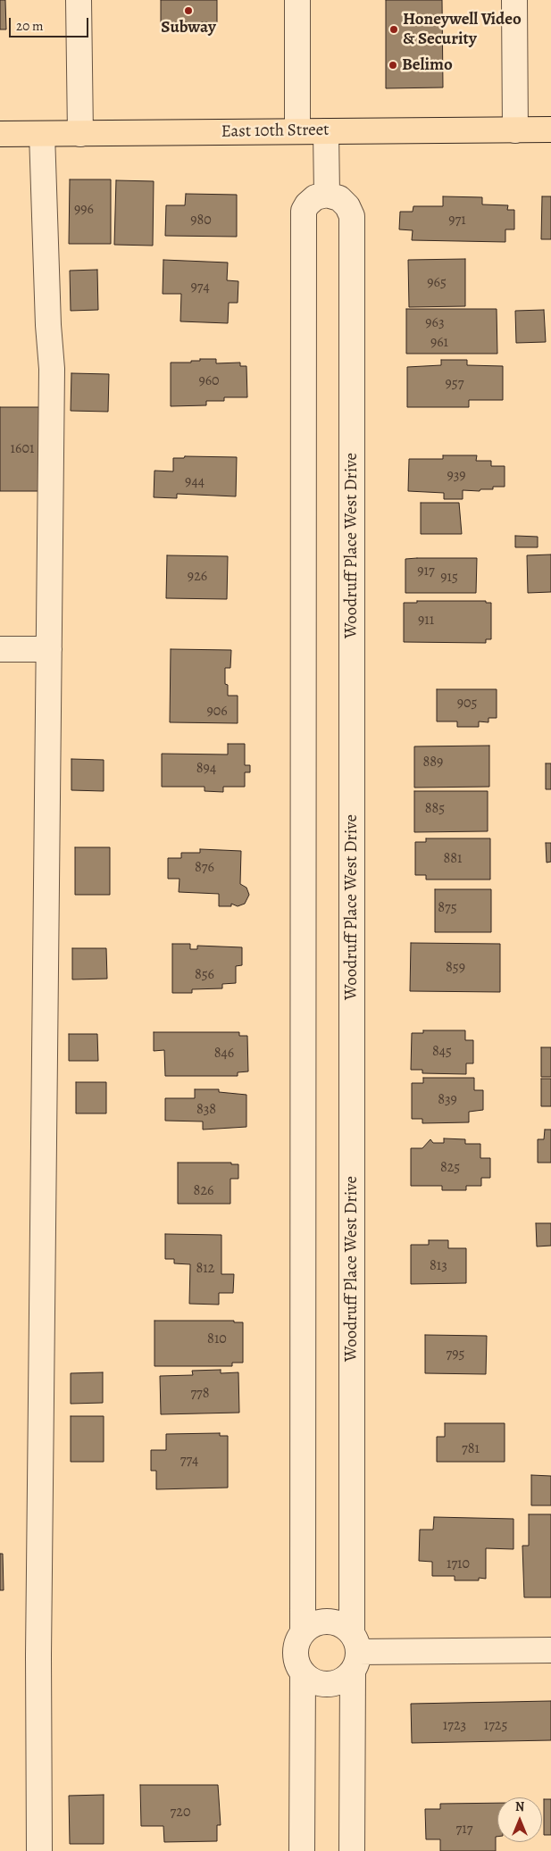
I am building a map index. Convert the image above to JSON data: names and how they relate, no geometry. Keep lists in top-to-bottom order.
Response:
{
  "streets": {
    "main road": ["East 10th Street"],
    "street": ["Woodruff Place West Drive"]
  },
  "places": ["Subway", "Honeywell Video & Security", "Belimo"],
  "house_numbers": [
    "996",
    "980",
    "971",
    "965",
    "974",
    "963",
    "961",
    "960",
    "957",
    "1601",
    "939",
    "944",
    "917",
    "926",
    "915",
    "911",
    "905",
    "906",
    "889",
    "894",
    "885",
    "881",
    "876",
    "875",
    "859",
    "856",
    "845",
    "846",
    "839",
    "838",
    "825",
    "826",
    "813",
    "812",
    "810",
    "795",
    "778",
    "781",
    "774",
    "1710",
    "1723",
    "1725",
    "720",
    "717"
  ],
  "scale_bar": "20 m",
  "north": "top"
}
